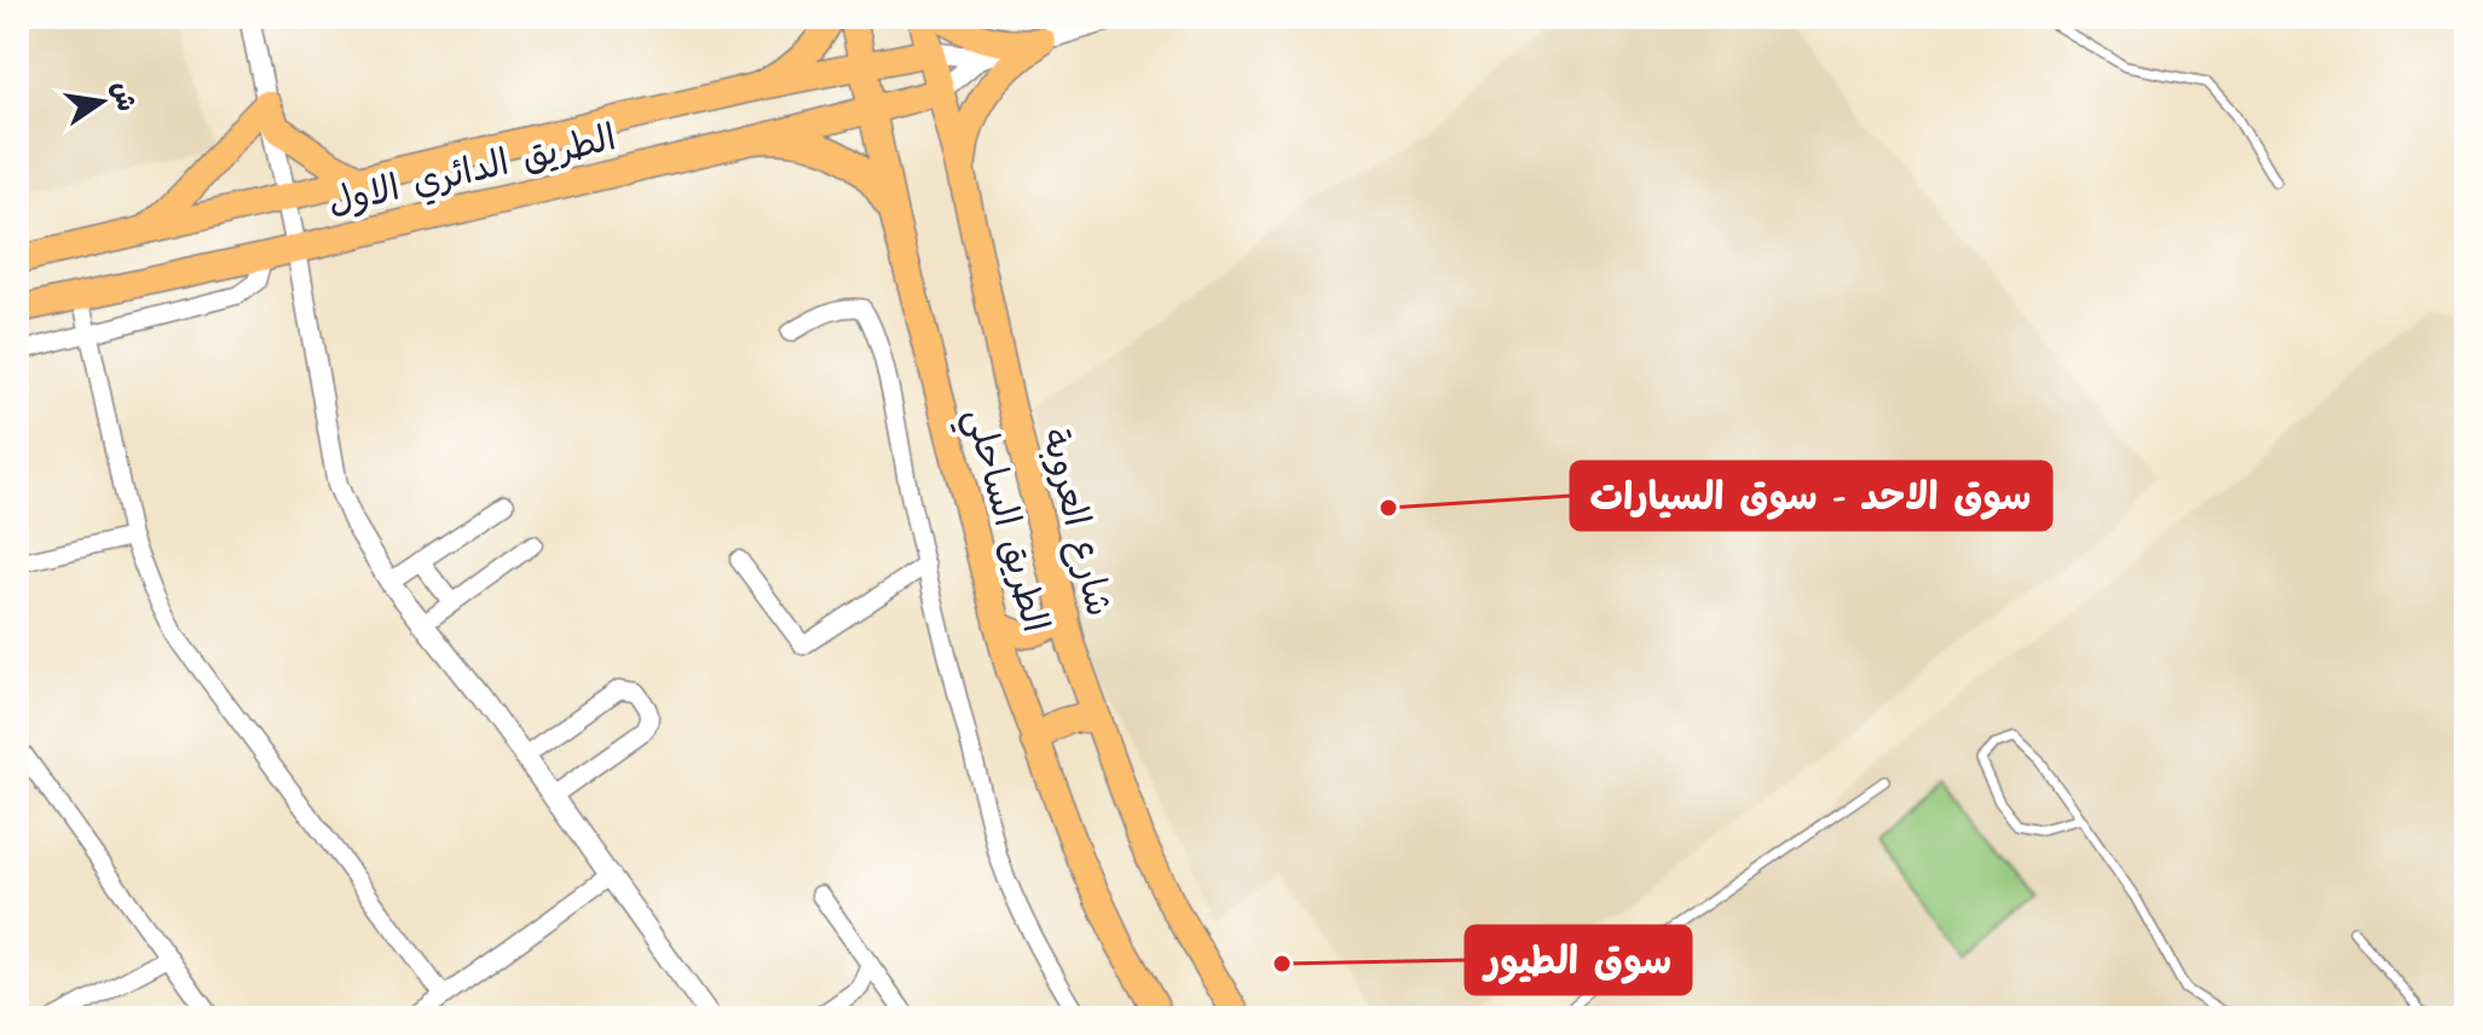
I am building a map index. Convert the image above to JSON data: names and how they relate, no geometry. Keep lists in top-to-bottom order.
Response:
{
  "streets": {
    "main road": ["الطريق الدائري الاول", "الطريق الساحلي", "شارع العروبة"]
  },
  "crossings": [
    ["الطريق الدائري الاول", "الطريق الساحلي"],
    ["الطريق الدائري الاول", "شارع العروبة"]
  ],
  "places": ["سوق الاحد - سوق السيارات", "سوق الطيور"],
  "north": "right"
}
